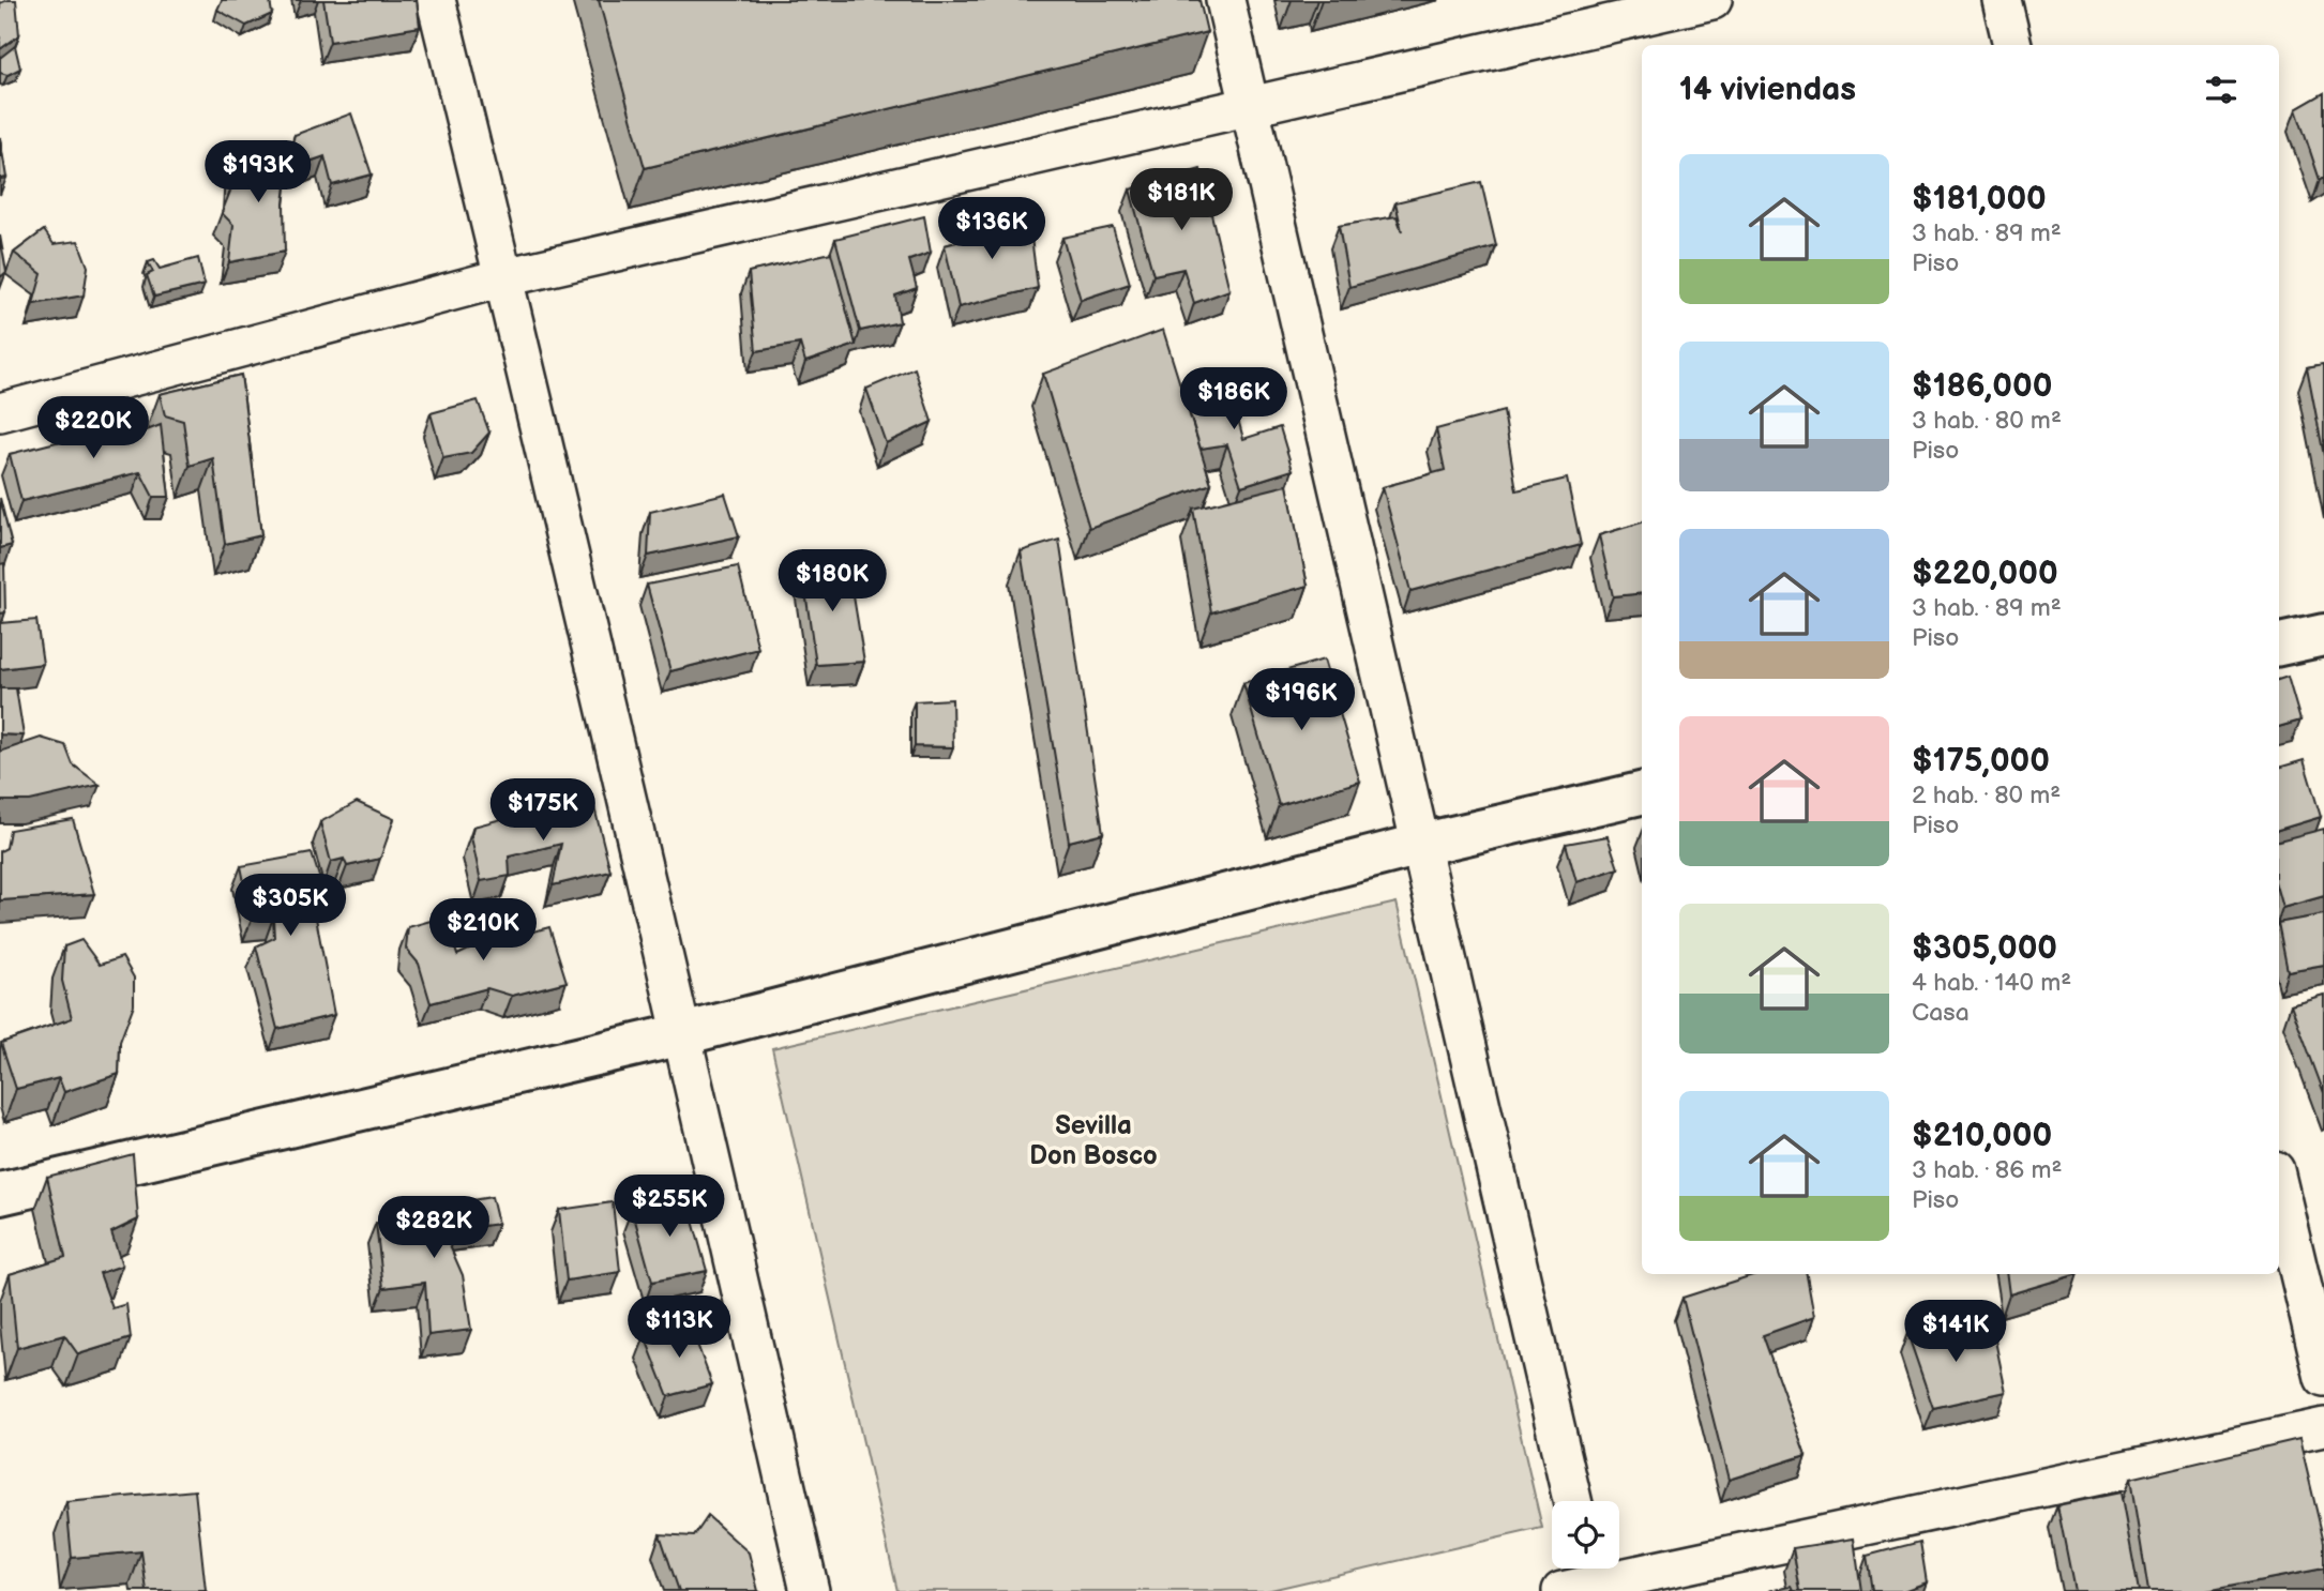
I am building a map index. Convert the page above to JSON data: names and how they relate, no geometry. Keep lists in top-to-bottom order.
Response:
{
  "districts": ["Sevilla Don Bosco"],
  "page": {
    "heading": "14 viviendas",
    "list": [
      {
        "name": "$181,000",
        "note": "3 hab. · 89 m² · Piso"
      },
      {
        "name": "$186,000",
        "note": "3 hab. · 80 m² · Piso"
      },
      {
        "name": "$220,000",
        "note": "3 hab. · 89 m² · Piso"
      },
      {
        "name": "$175,000",
        "note": "2 hab. · 80 m² · Piso"
      },
      {
        "name": "$305,000",
        "note": "4 hab. · 140 m² · Casa"
      },
      {
        "name": "$210,000",
        "note": "3 hab. · 86 m² · Piso"
      }
    ],
    "price": [
      "$193K",
      "$181K",
      "$136K",
      "$186K",
      "$220K",
      "$180K",
      "$196K",
      "$175K",
      "$305K",
      "$210K",
      "$255K",
      "$282K",
      "$113K",
      "$141K"
    ]
  }
}
